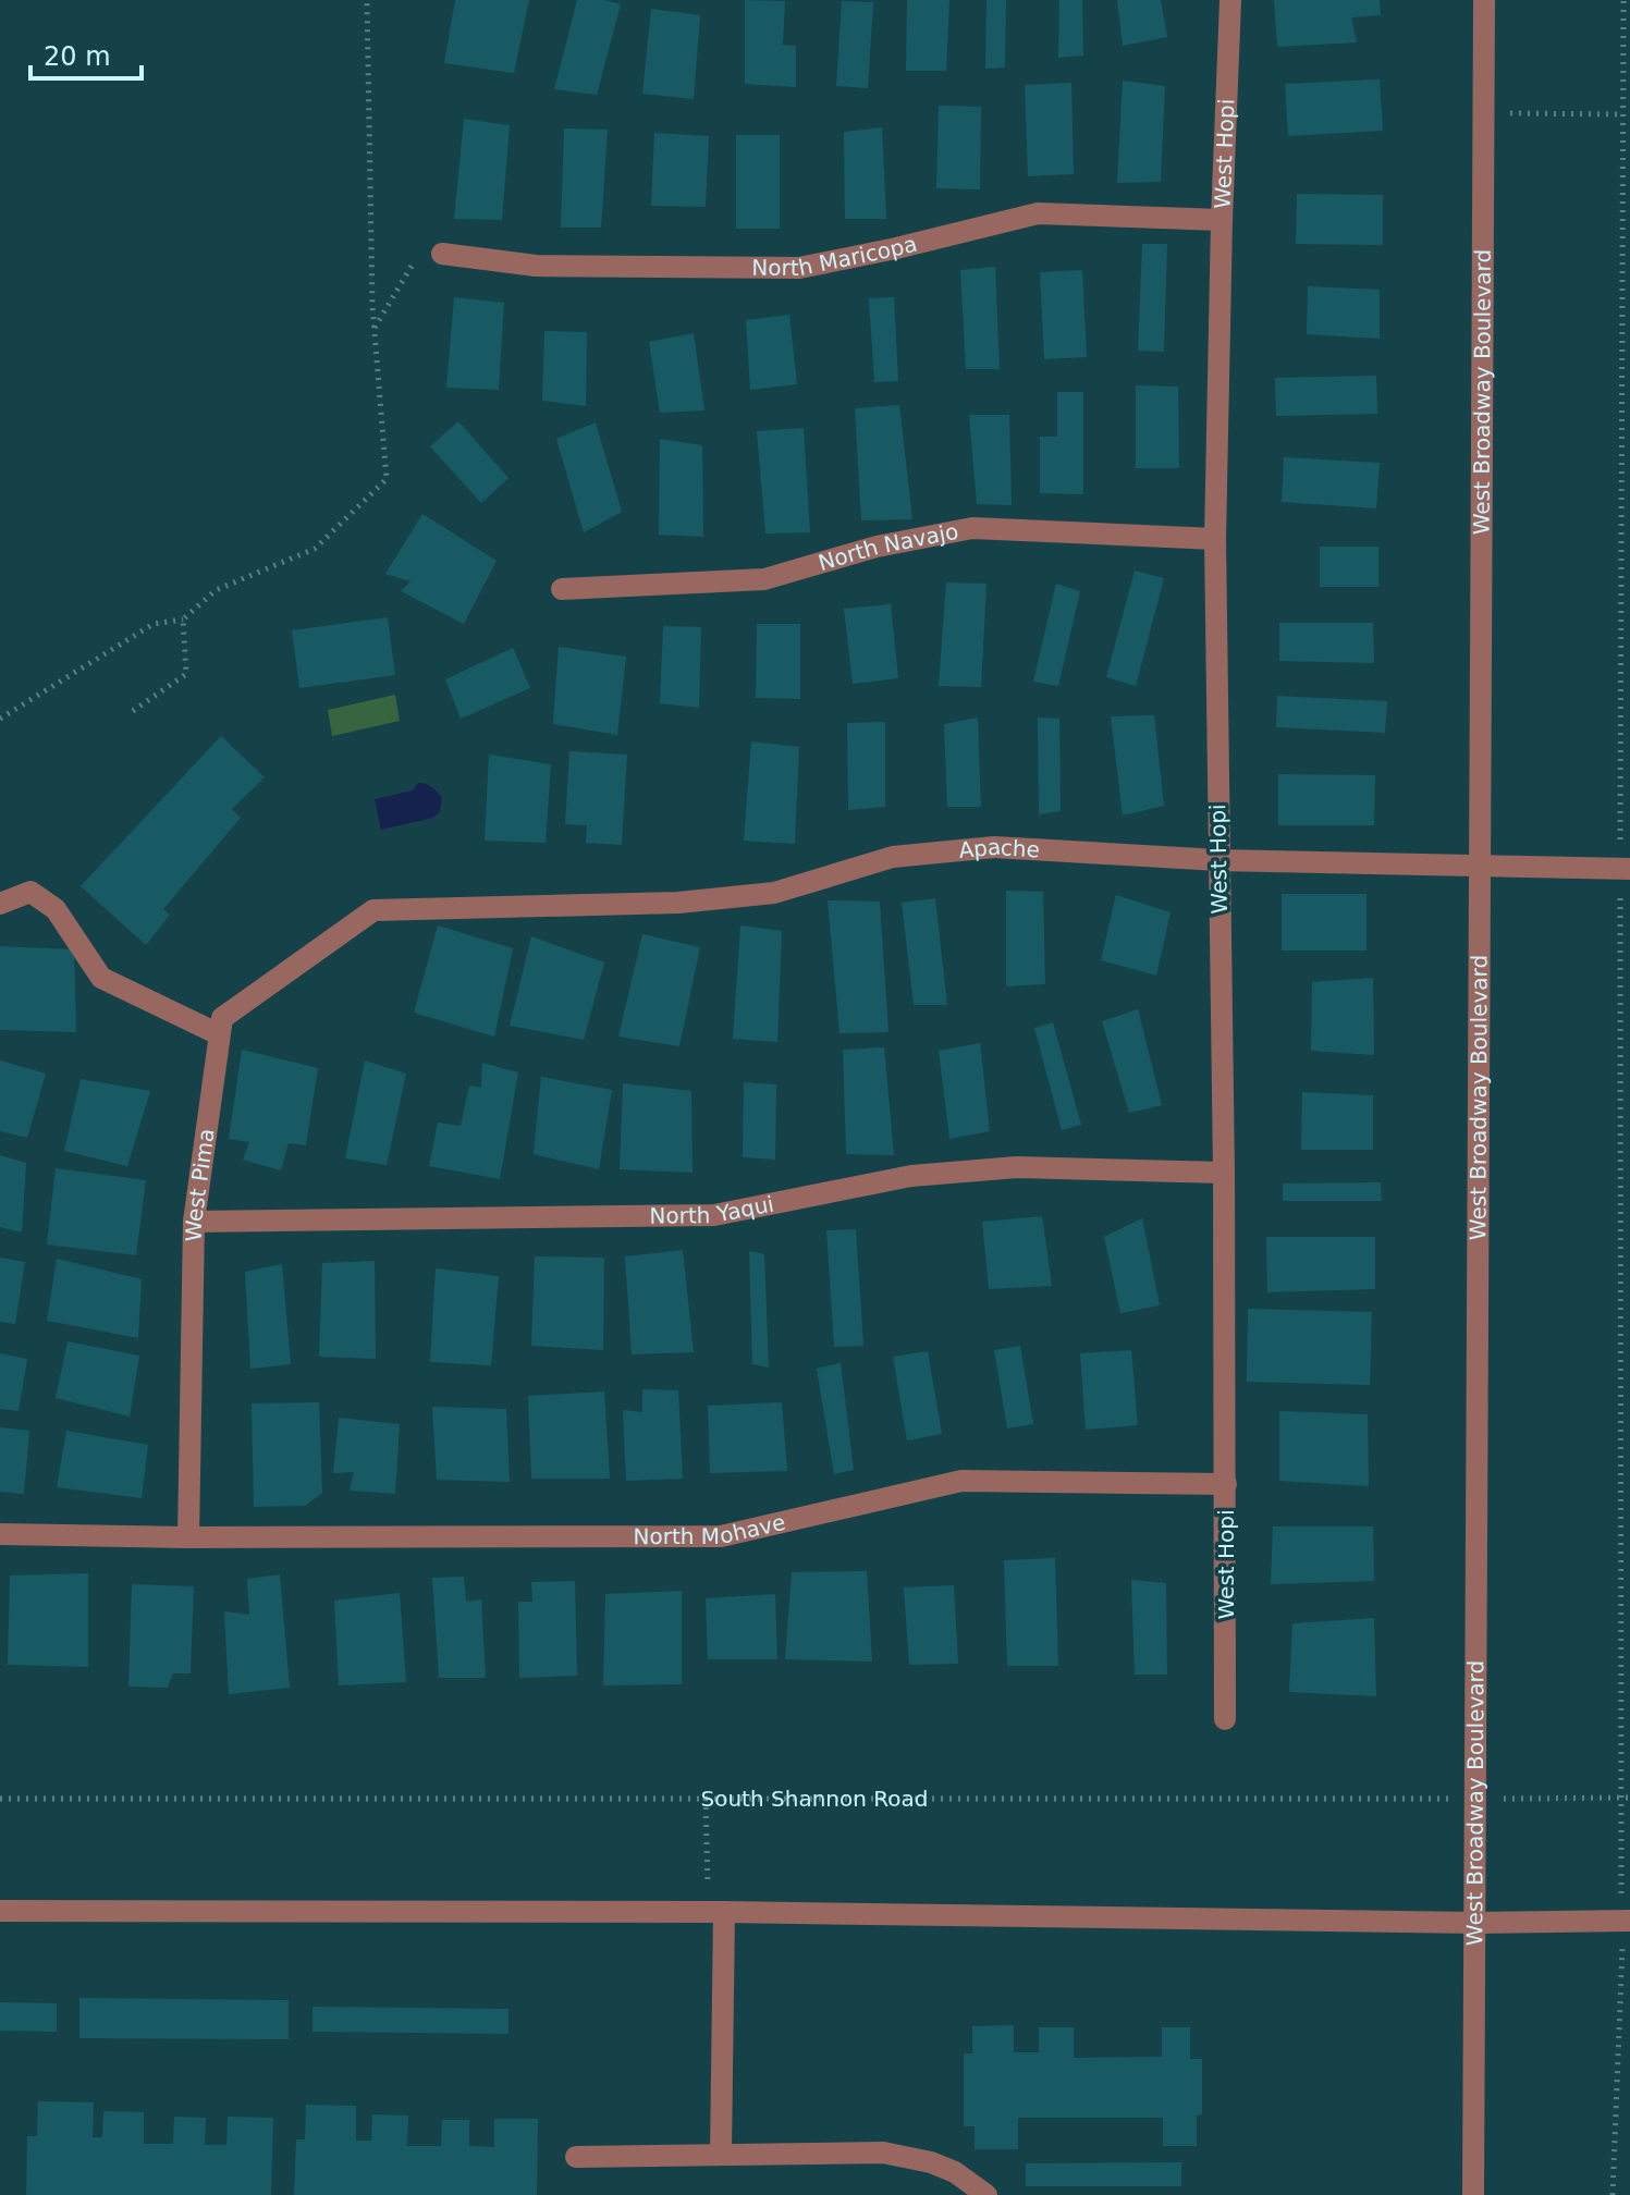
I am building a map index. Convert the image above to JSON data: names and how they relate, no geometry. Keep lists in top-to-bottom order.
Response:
{
  "streets": {
    "street": [
      "West Hopi",
      "North Maricopa",
      "West Broadway Boulevard",
      "North Navajo",
      "Apache",
      "West Pima",
      "North Yaqui",
      "North Mohave"
    ],
    "path": ["South Shannon Road"]
  },
  "crossings": [
    ["West Hopi", "North Maricopa"],
    ["West Hopi", "North Navajo"],
    ["West Hopi", "Apache"],
    ["West Hopi", "North Yaqui"],
    ["West Hopi", "North Mohave"],
    ["West Broadway Boulevard", "Apache"],
    ["West Broadway Boulevard", "South Shannon Road"],
    ["Apache", "West Pima"],
    ["West Pima", "North Yaqui"],
    ["West Pima", "North Mohave"]
  ],
  "scale_bar": "20 m"
}
